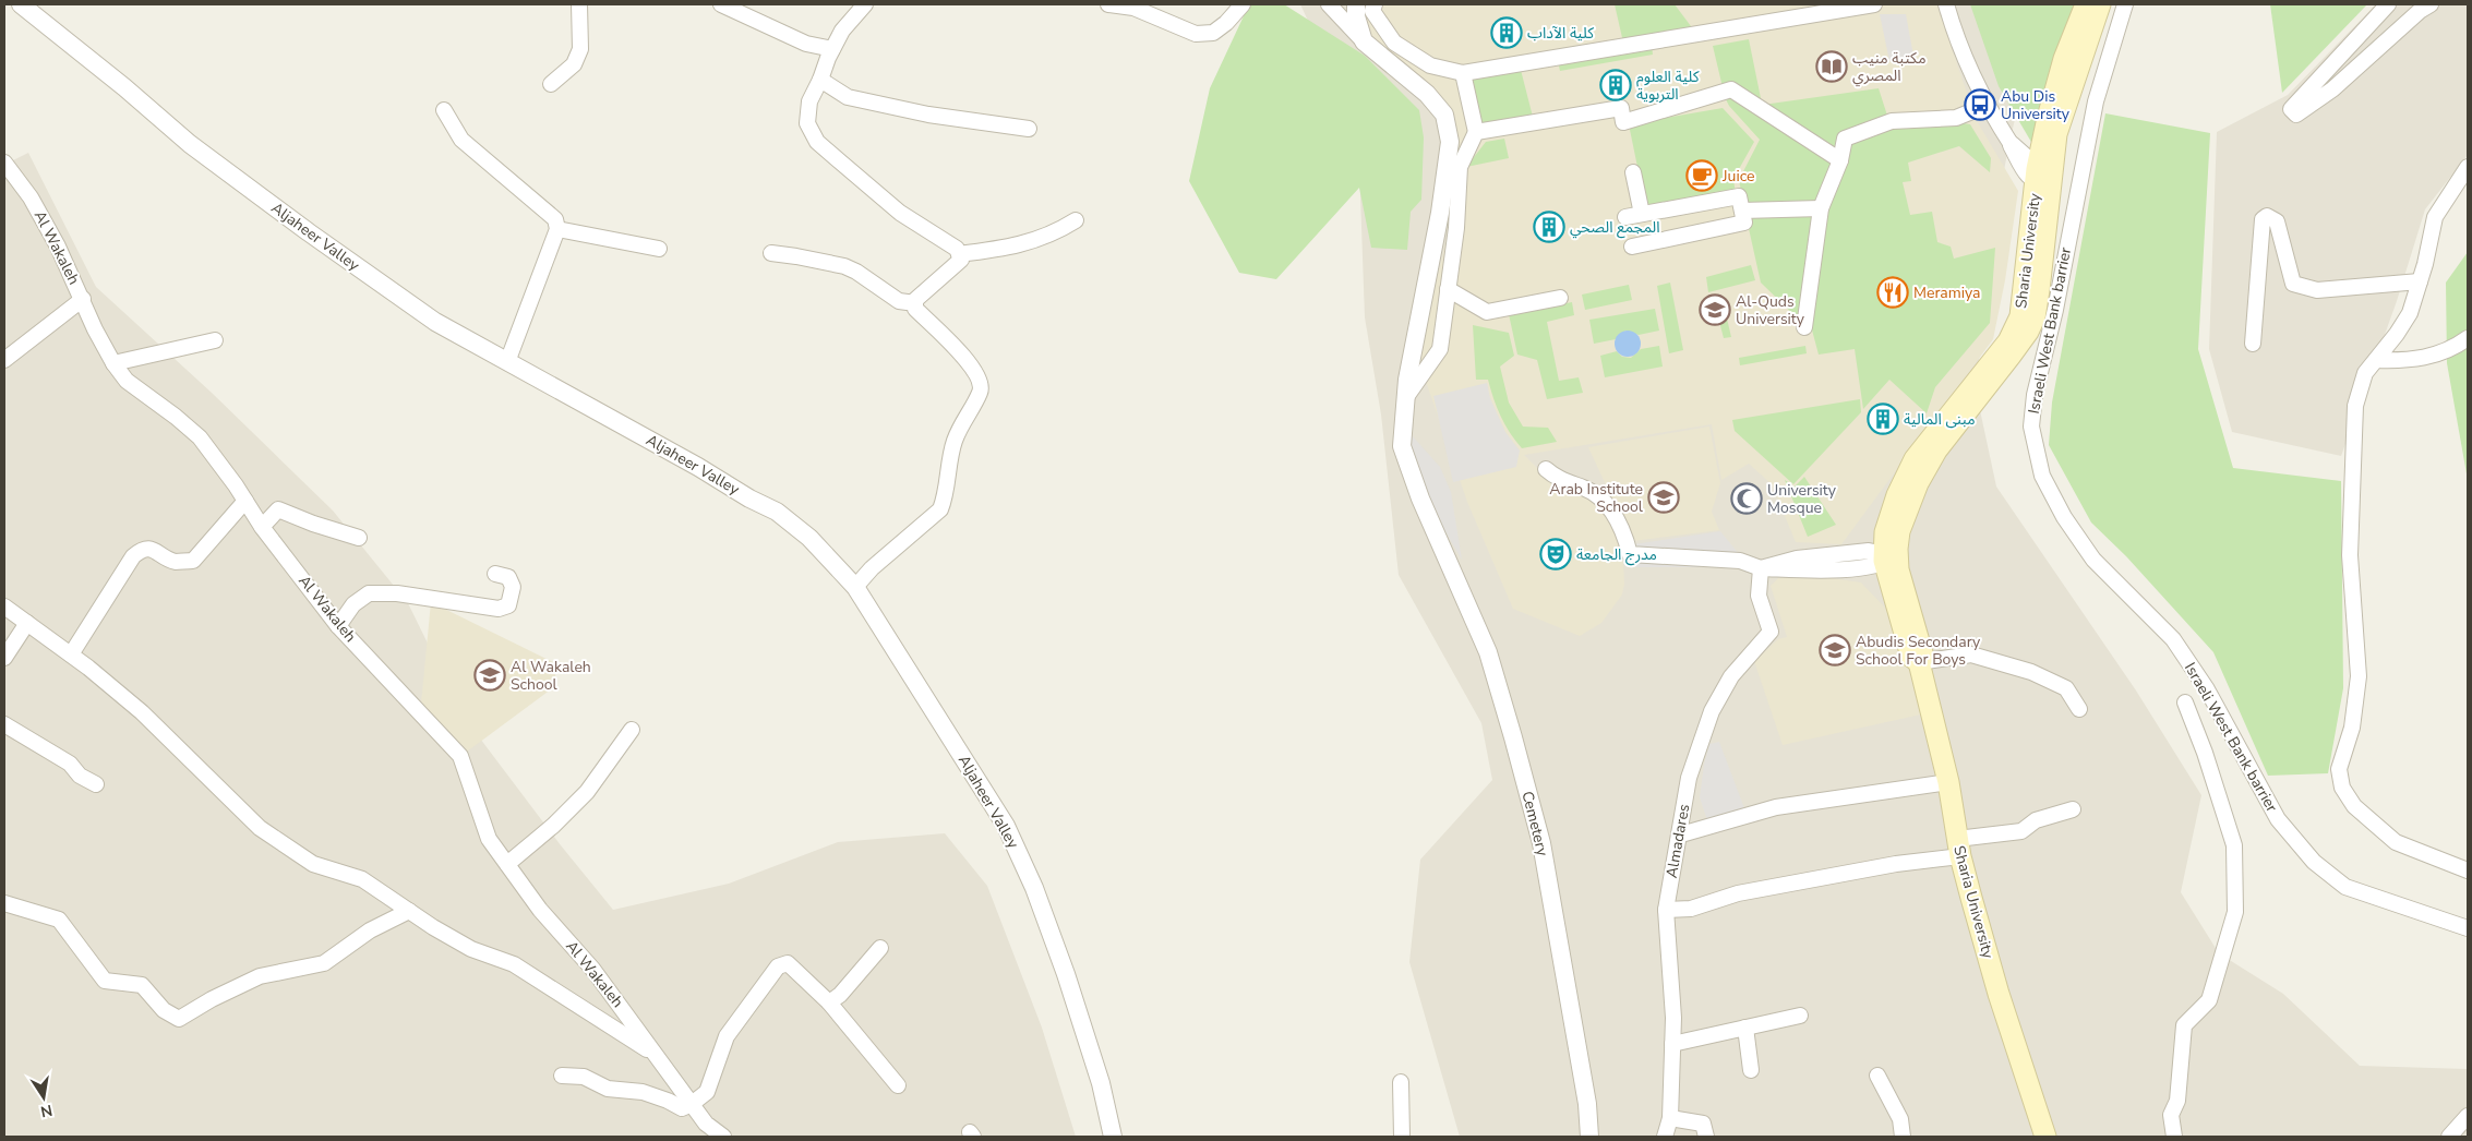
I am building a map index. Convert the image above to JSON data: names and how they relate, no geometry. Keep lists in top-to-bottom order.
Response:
{
  "streets": {
    "main road": ["Sharia University"],
    "street": [
      "Aljaheer Valley",
      "Al Wakaleh",
      "Israeli West Bank barrier",
      "Cemetery",
      "Almadares"
    ]
  },
  "places": {
    "building": [
      "كلية الآداب",
      "كلية العلوم التربوية",
      "المجمع الصحي",
      "مبنى المالية"
    ],
    "library": ["مكتبة منيب المصري"],
    "bus stop": ["Abu Dis University"],
    "cafe": ["Juice"],
    "restaurant": ["Meramiya"],
    "school or university": [
      "Al-Quds University",
      "Arab Institute School",
      "Abudis Secondary School For Boys",
      "Al Wakaleh School"
    ],
    "mosque": ["University Mosque"],
    "theatre": ["مدرج الجامعة"]
  },
  "north": "bottom"
}
